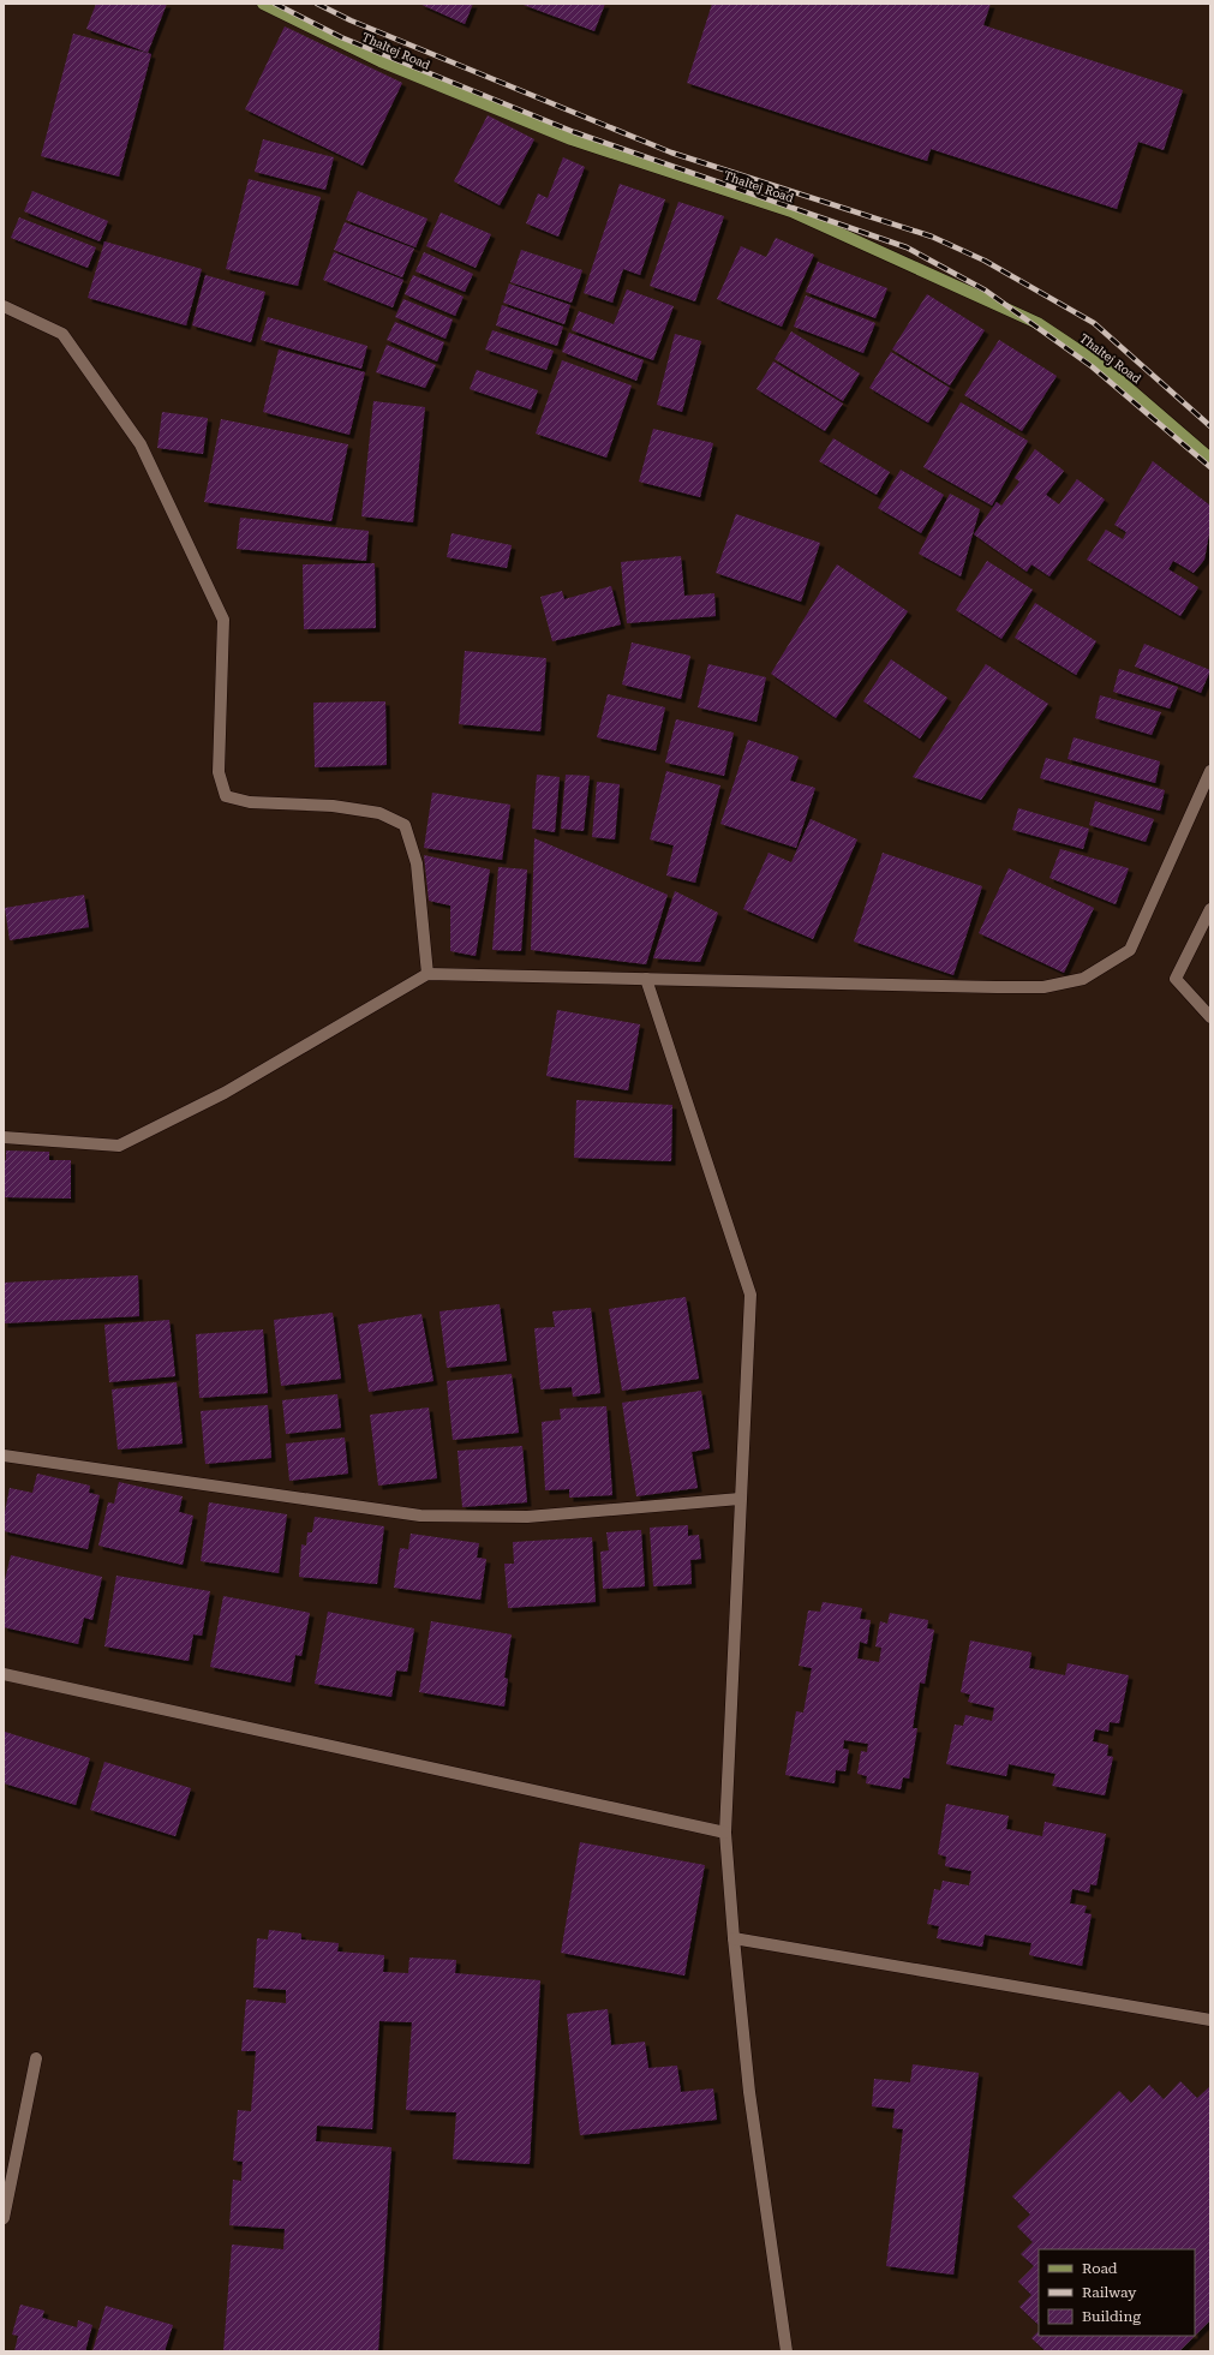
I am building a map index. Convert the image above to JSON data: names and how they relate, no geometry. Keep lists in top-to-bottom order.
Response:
{
  "streets": {
    "main road": ["Thaltej Road"]
  },
  "legend": ["Road", "Railway", "Building"]
}
